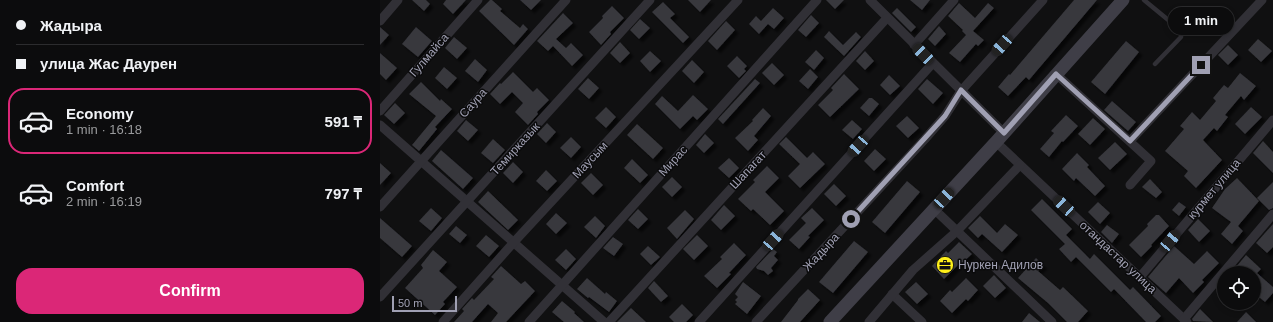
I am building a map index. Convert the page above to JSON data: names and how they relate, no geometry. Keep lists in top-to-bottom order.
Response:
{
  "streets": {
    "street": [
      "Гулмайса",
      "Саура",
      "Темирказык",
      "Маусым",
      "Мирас",
      "Шапагат",
      "курмет улица",
      "Жадыра",
      "отандастар улица"
    ]
  },
  "crossings": [
    ["Шапагат", "отандастар улица"],
    ["курмет улица", "отандастар улица"],
    ["Жадыра", "отандастар улица"]
  ],
  "places": {
    "office": ["Нуркен Адилов"]
  },
  "scale_bar": "50 m",
  "page": {
    "banner": ["Жадыра", "улица Жас Даурен"],
    "bubble": "1 min",
    "list": [
      {
        "name": "Economy",
        "note": "1 min · 16:18",
        "value": "591 ₸"
      },
      {
        "name": "Comfort",
        "note": "2 min · 16:19",
        "value": "797 ₸"
      }
    ],
    "buttons": "Confirm",
    "scale": "50 m"
  }
}
